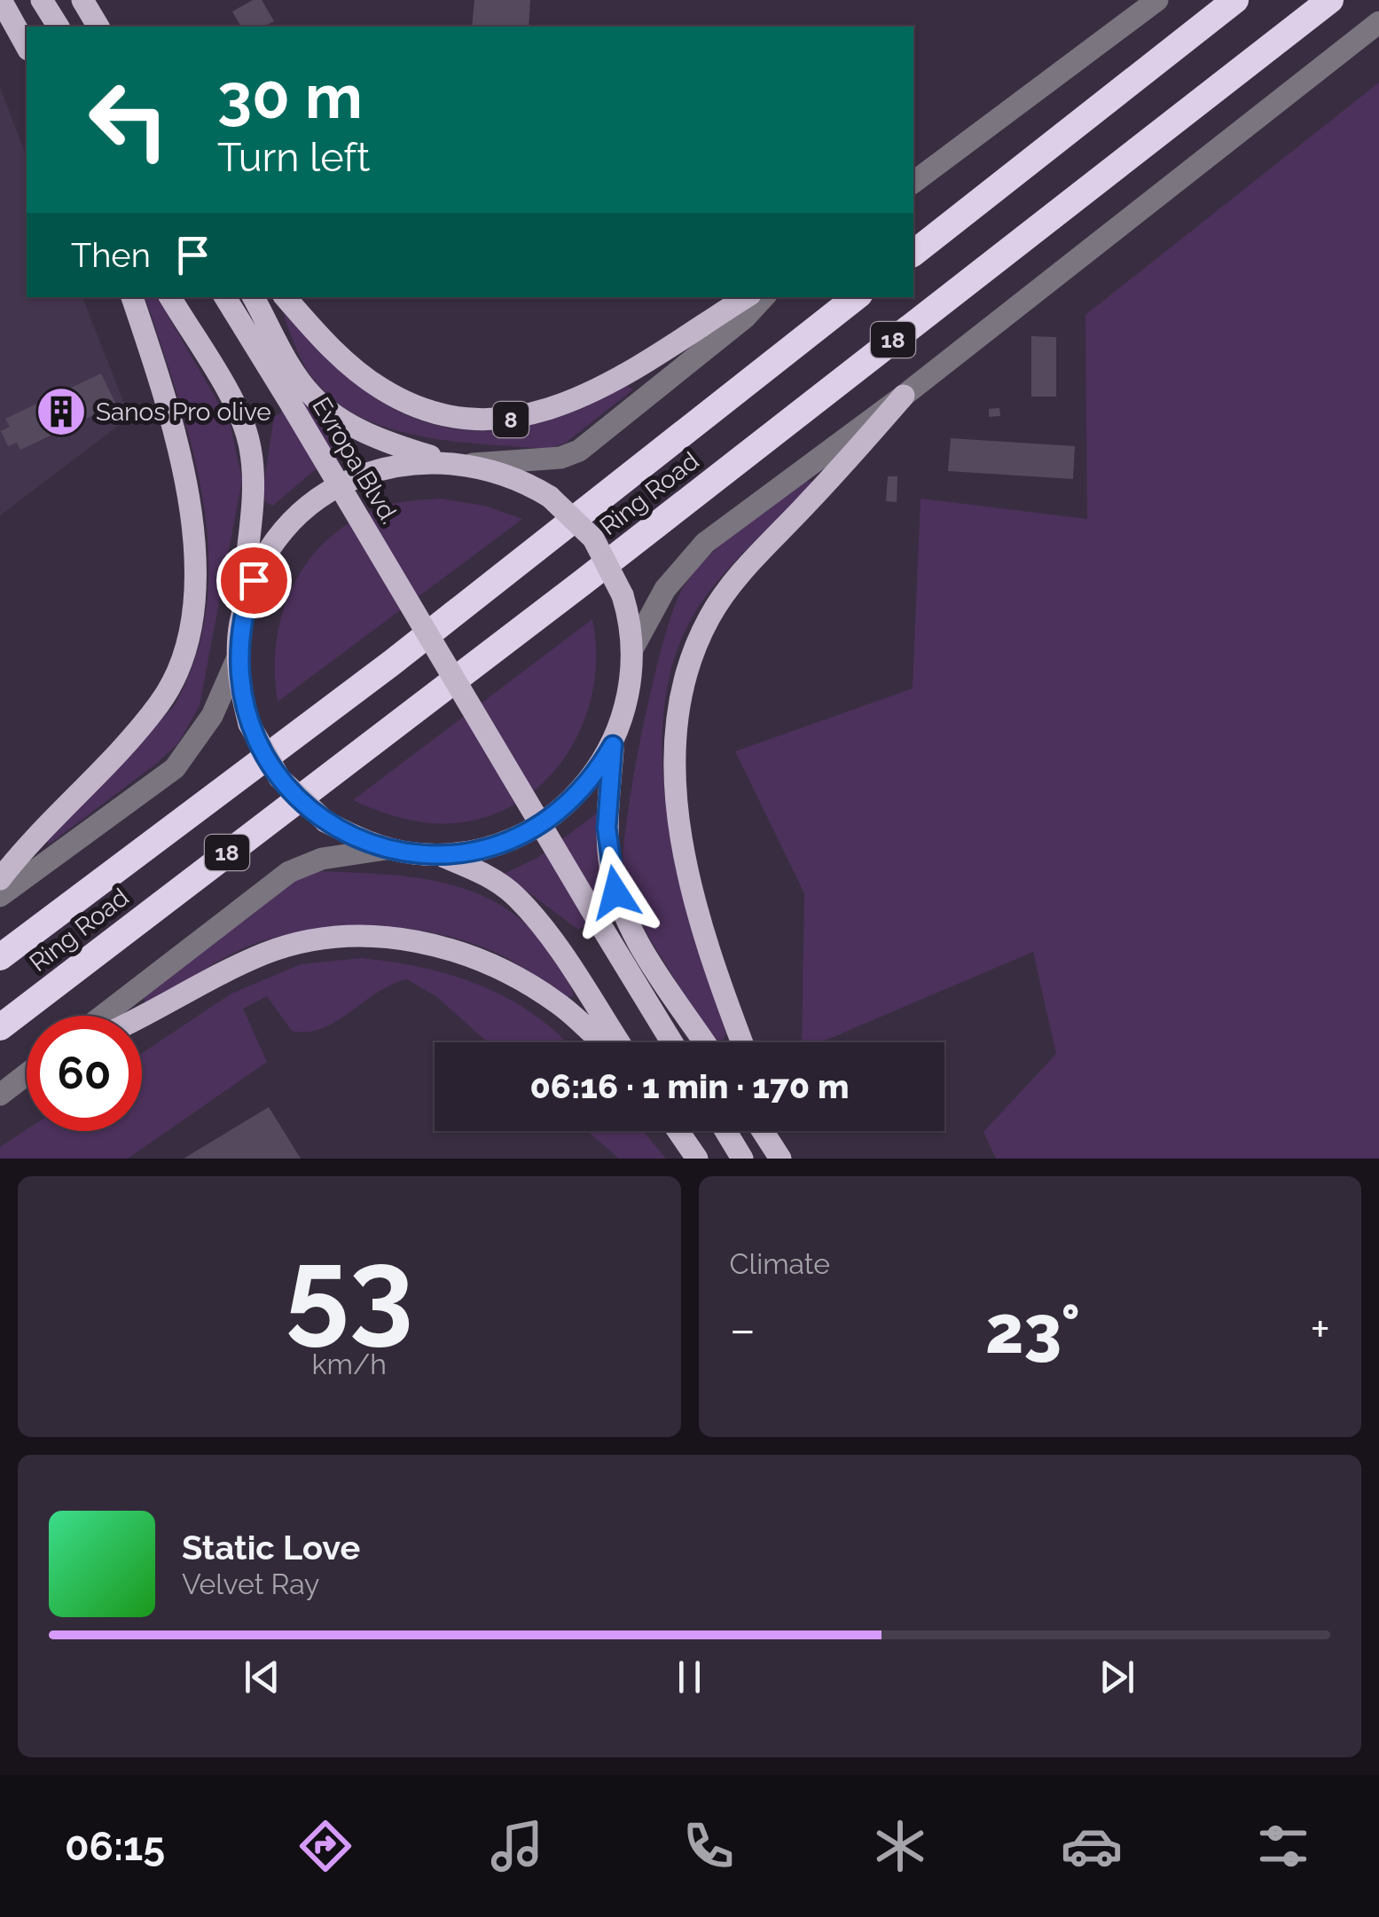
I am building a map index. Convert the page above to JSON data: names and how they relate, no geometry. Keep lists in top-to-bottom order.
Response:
{
  "streets": {
    "highway": ["18", "Ring Road"],
    "main road": ["8", "Evropa Blvd."]
  },
  "places": {
    "building": ["Sanos Pro olive"]
  },
  "page": {
    "turn": ["30 m", "Turn left"],
    "then": "Then",
    "limit": "60",
    "trip": "06:16 · 1 min · 170 m",
    "tile": [
      ["53", "km/h"],
      "Climate"
    ],
    "heat": ["−", "23°", "+"],
    "song": ["Static Love", "Velvet Ray"],
    "tabs": "06:15"
  }
}
